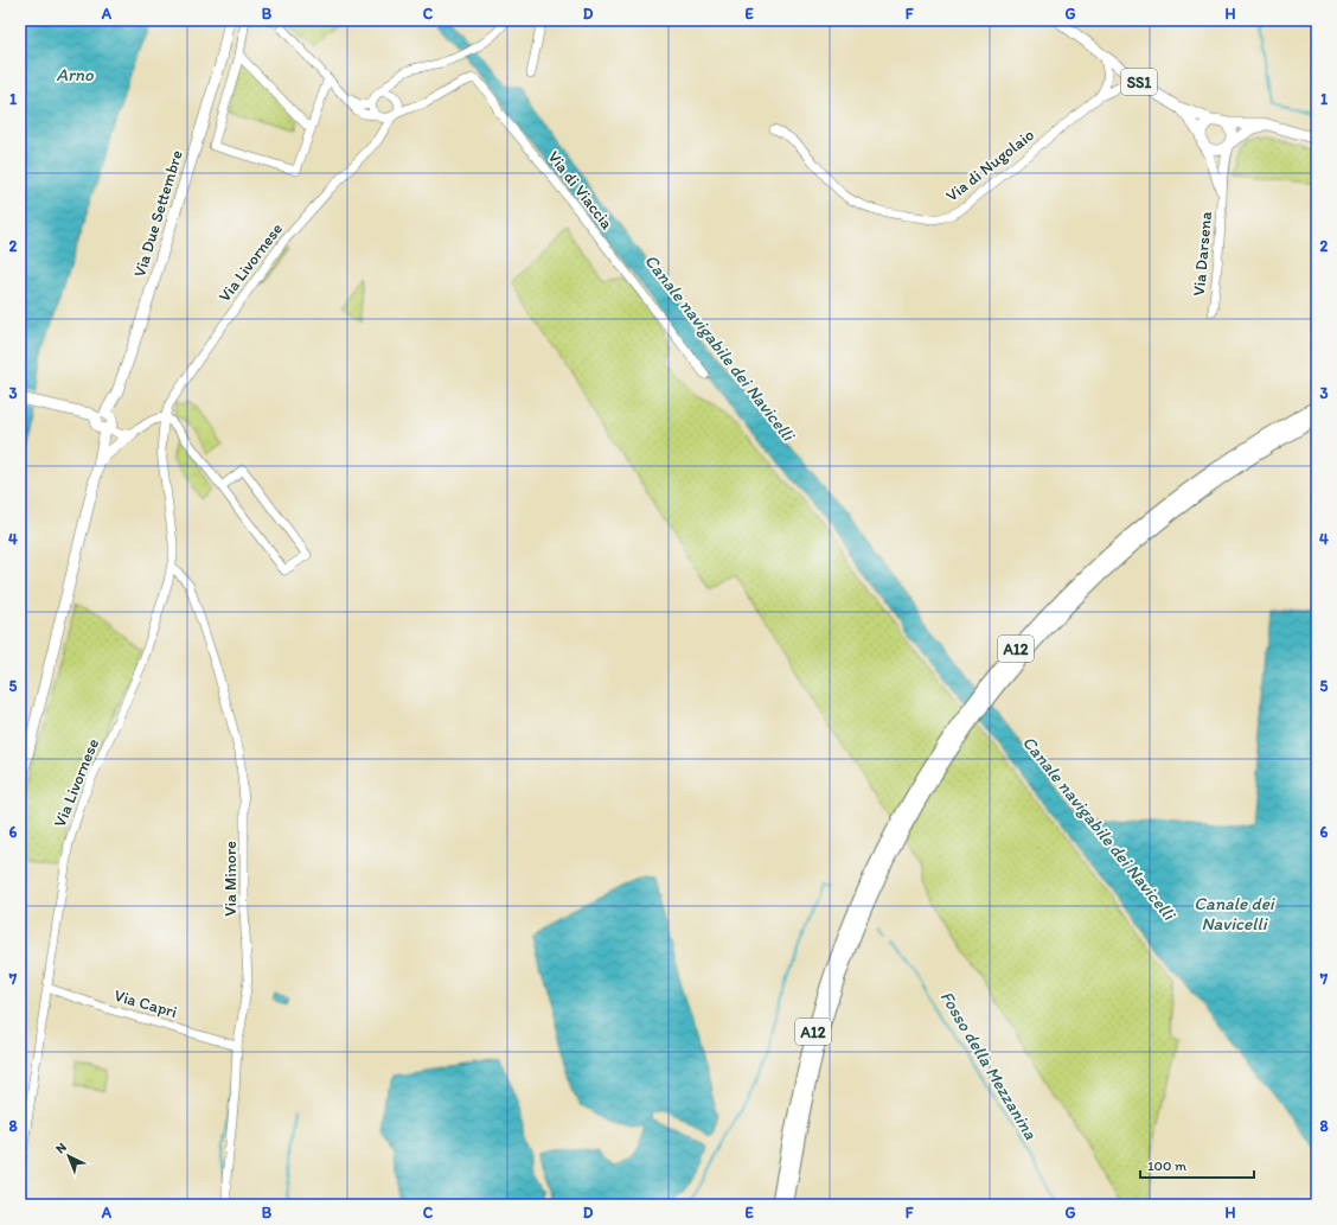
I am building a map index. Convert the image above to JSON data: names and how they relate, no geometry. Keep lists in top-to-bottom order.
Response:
{
  "streets": {
    "highway": ["A12"],
    "main road": ["SS1", "Via Due Settembre"],
    "street": [
      "Via di Nugolaio",
      "Via di Viaccia",
      "Via Darsena",
      "Via Livornese",
      "Via Minore",
      "Via Capri"
    ]
  },
  "crossings": [
    ["SS1", "Via di Nugolaio"],
    ["SS1", "Via Darsena"],
    ["Via di Viaccia", "Via Livornese"],
    ["Via Livornese", "Via Minore"],
    ["Via Livornese", "Via Capri"],
    ["Via Minore", "Via Capri"]
  ],
  "water": [
    "Arno",
    "Canale navigabile dei Navicelli",
    "Canale dei Navicelli",
    "Fosso della Mezzanina"
  ],
  "scale_bar": "100 m",
  "north": "top left",
  "grid": {
    "columns": [
      "A",
      "B",
      "C",
      "D",
      "E",
      "F",
      "G",
      "H"
    ],
    "rows": [
      "1",
      "2",
      "3",
      "4",
      "5",
      "6",
      "7",
      "8"
    ]
  }
}
